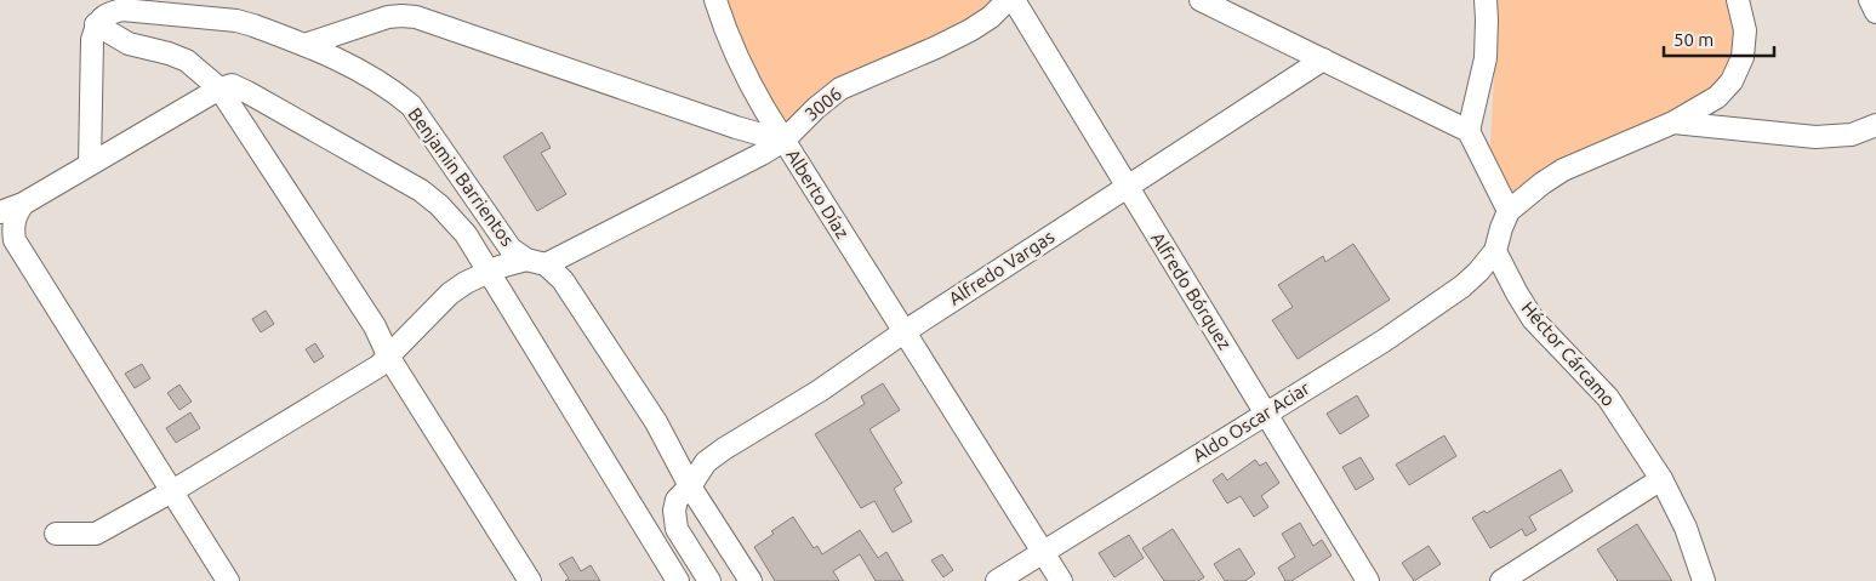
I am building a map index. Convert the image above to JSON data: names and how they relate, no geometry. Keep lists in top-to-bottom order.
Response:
{
  "streets": {
    "street": [
      "3006",
      "Benjamin Barrientos",
      "Alberto Díaz",
      "Alfredo Vargas",
      "Alfredo Bórquez",
      "Héctor Cárcamo",
      "Aldo Oscar Aciar"
    ]
  },
  "crossings": [
    ["3006", "Benjamin Barrientos"],
    ["3006", "Alberto Díaz"],
    ["Benjamin Barrientos", "Alberto Díaz"],
    ["Benjamin Barrientos", "Alfredo Vargas"],
    ["Alberto Díaz", "Alfredo Vargas"],
    ["Alberto Díaz", "Aldo Oscar Aciar"],
    ["Alfredo Vargas", "Alfredo Bórquez"],
    ["Alfredo Bórquez", "Aldo Oscar Aciar"],
    ["Héctor Cárcamo", "Aldo Oscar Aciar"]
  ],
  "scale_bar": "50 m"
}
